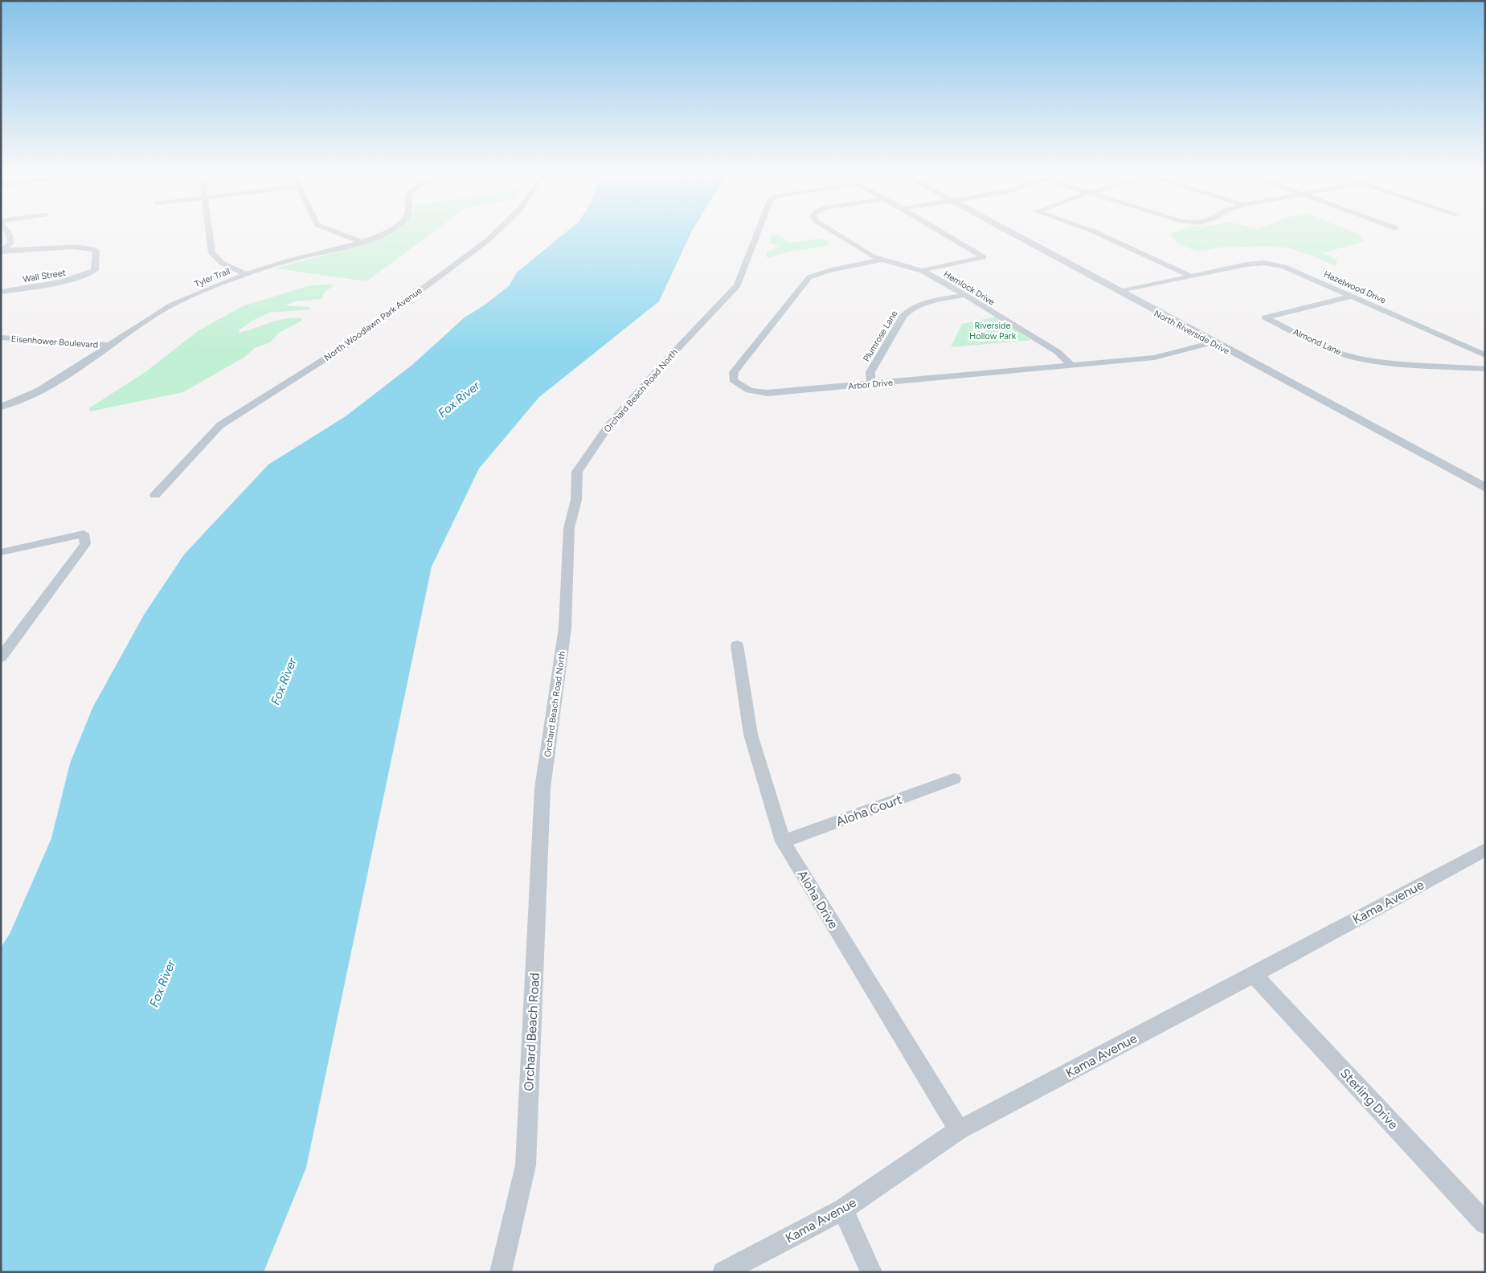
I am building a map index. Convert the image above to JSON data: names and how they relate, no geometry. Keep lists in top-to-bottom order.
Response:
{
  "streets": {
    "street": [
      "Wall Street",
      "Tyler Trail",
      "Hazelwood Drive",
      "Hemlock Drive",
      "North Woodlawn Park Avenue",
      "North Riverside Drive",
      "Plumrose Lane",
      "Eisenhower Boulevard",
      "Almond Lane",
      "Arbor Drive",
      "Orchard Beach Road North",
      "Aloha Court",
      "Aloha Drive",
      "Kama Avenue",
      "Orchard Beach Road",
      "Sterling Drive"
    ]
  },
  "crossings": [
    ["Tyler Trail", "Eisenhower Boulevard"],
    ["Hazelwood Drive", "North Riverside Drive"],
    ["Hazelwood Drive", "Almond Lane"],
    ["Hemlock Drive", "Plumrose Lane"],
    ["Hemlock Drive", "Arbor Drive"],
    ["North Riverside Drive", "Arbor Drive"],
    ["Plumrose Lane", "Arbor Drive"],
    ["Orchard Beach Road North", "Orchard Beach Road"],
    ["Aloha Court", "Aloha Drive"],
    ["Aloha Drive", "Kama Avenue"],
    ["Kama Avenue", "Sterling Drive"]
  ],
  "water": ["Fox River"],
  "parks": ["Riverside Hollow Park"]
}
